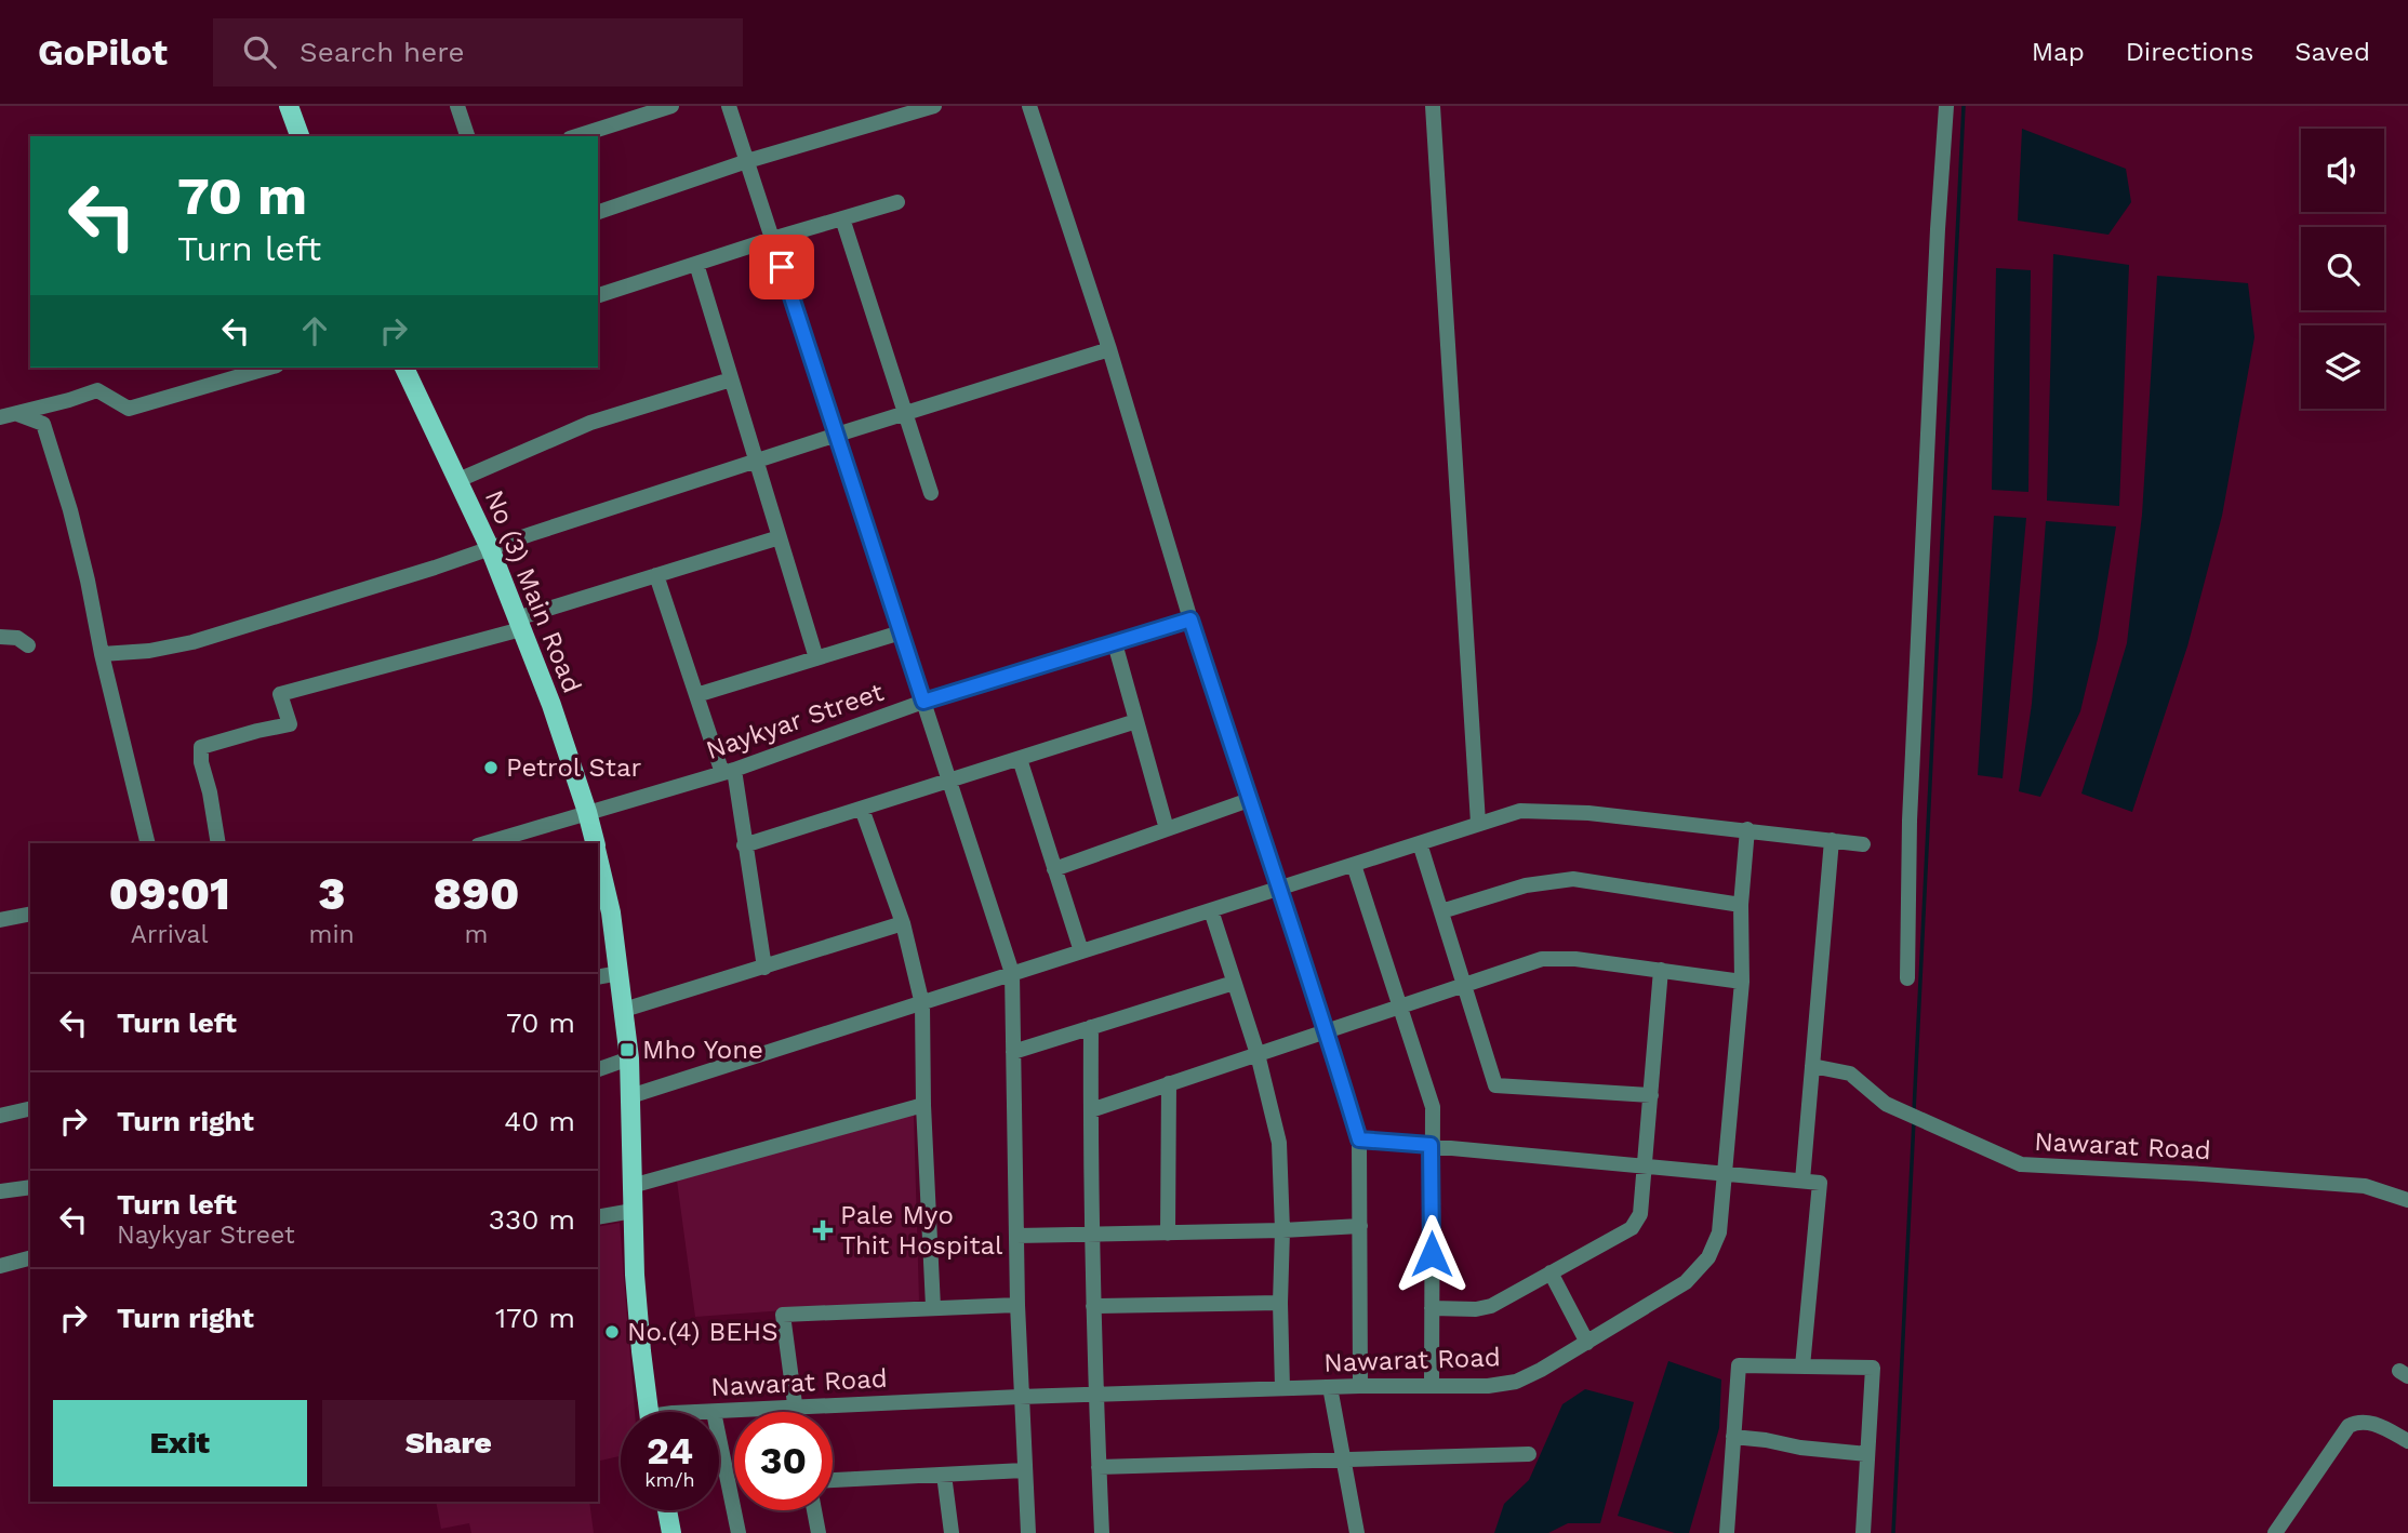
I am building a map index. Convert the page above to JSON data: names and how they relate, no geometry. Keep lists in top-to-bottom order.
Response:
{
  "streets": {
    "main road": ["No (3) Main Road"],
    "street": ["Naykyar Street", "Nawarat Road"]
  },
  "crossings": [
    ["No (3) Main Road", "Naykyar Street"]
  ],
  "places": {
    "other": ["Petrol Star", "No.(4) BEHS"],
    "transit": ["Mho Yone"],
    "health": ["Pale Myo Thit Hospital"]
  },
  "page": {
    "header": "GoPilot",
    "search": "Search here",
    "nav": ["Map", "Directions", "Saved"],
    "turn": ["70 m", "Turn left"],
    "eta": [
      "09:01",
      "Arrival",
      "3",
      "min",
      "890",
      "m"
    ],
    "list": [
      {
        "name": "Turn left",
        "value": "70 m"
      },
      {
        "name": "Turn right",
        "value": "40 m"
      },
      {
        "name": "Turn left",
        "note": "Naykyar Street",
        "value": "330 m"
      },
      {
        "name": "Turn right",
        "value": "170 m"
      }
    ],
    "buttons": ["Exit", "Share"],
    "speed": "24 km/h",
    "limit": "30"
  }
}
